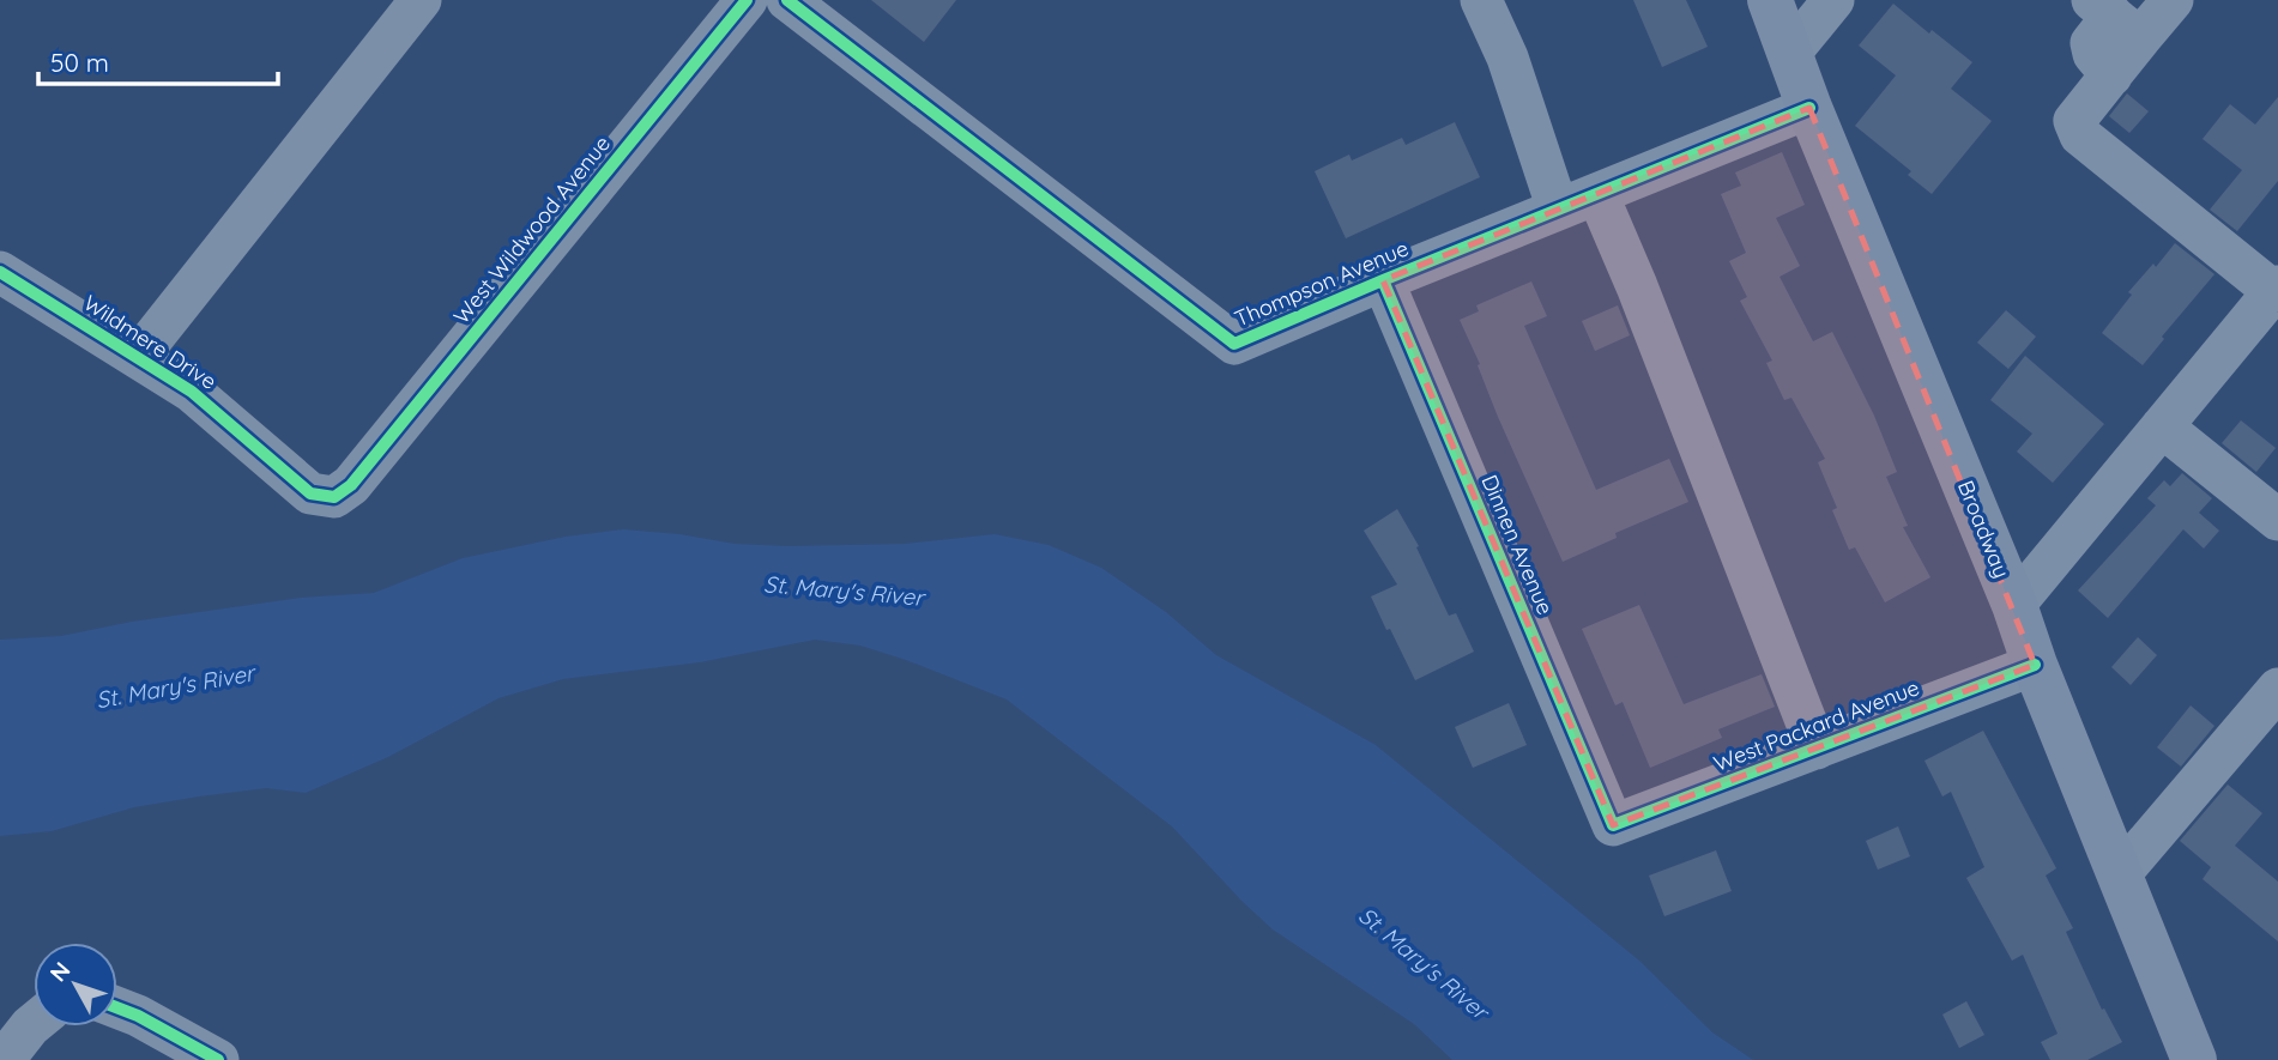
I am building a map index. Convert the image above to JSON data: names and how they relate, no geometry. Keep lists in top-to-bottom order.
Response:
{
  "streets": {
    "main road": ["Broadway"],
    "street": [
      "West Wildwood Avenue",
      "Thompson Avenue",
      "Wildmere Drive",
      "Dinnen Avenue",
      "West Packard Avenue"
    ]
  },
  "crossings": [
    ["West Wildwood Avenue", "Wildmere Drive"],
    ["Thompson Avenue", "Broadway"],
    ["Thompson Avenue", "Dinnen Avenue"],
    ["Broadway", "West Packard Avenue"],
    ["Dinnen Avenue", "West Packard Avenue"]
  ],
  "water": ["St. Mary's River"],
  "scale_bar": "50 m",
  "north": "top left"
}
